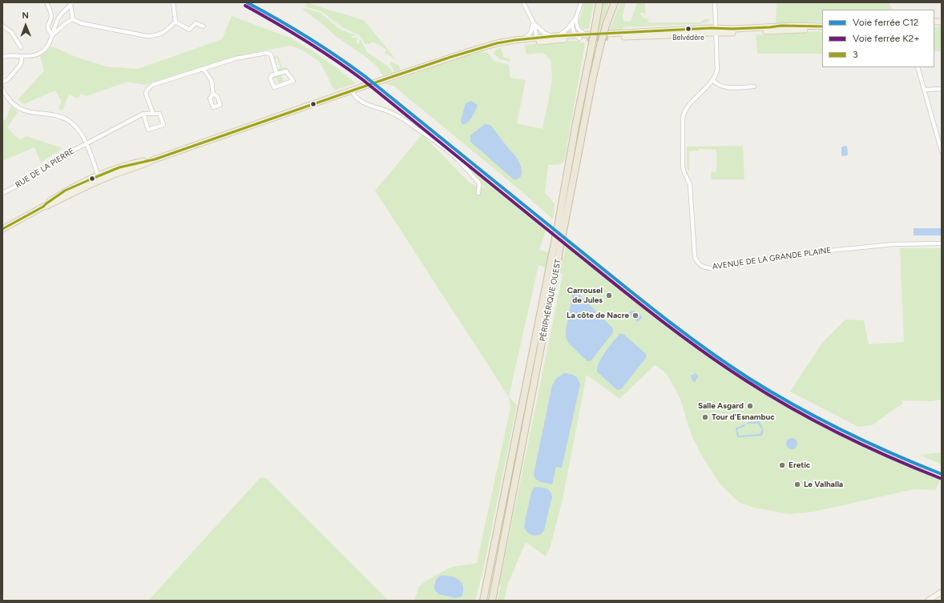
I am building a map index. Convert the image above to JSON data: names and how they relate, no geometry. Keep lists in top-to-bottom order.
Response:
{
  "streets": {
    "highway": ["PÉRIPHÉRIQUE OUEST"],
    "street": ["RUE DE LA PIERRE", "AVENUE DE LA GRANDE PLAINE"]
  },
  "places": [
    "Belvédère",
    "Carrousel de Jules",
    "La côte de Nacre",
    "Salle Asgard",
    "Tour d'Esnambuc",
    "Eretic",
    "Le Valhalla"
  ],
  "lines": ["rail line C12", "rail line K2+", "transit line 3"],
  "legend": ["Voie ferrée C12", "Voie ferrée K2+", "3"],
  "north": "top"
}
